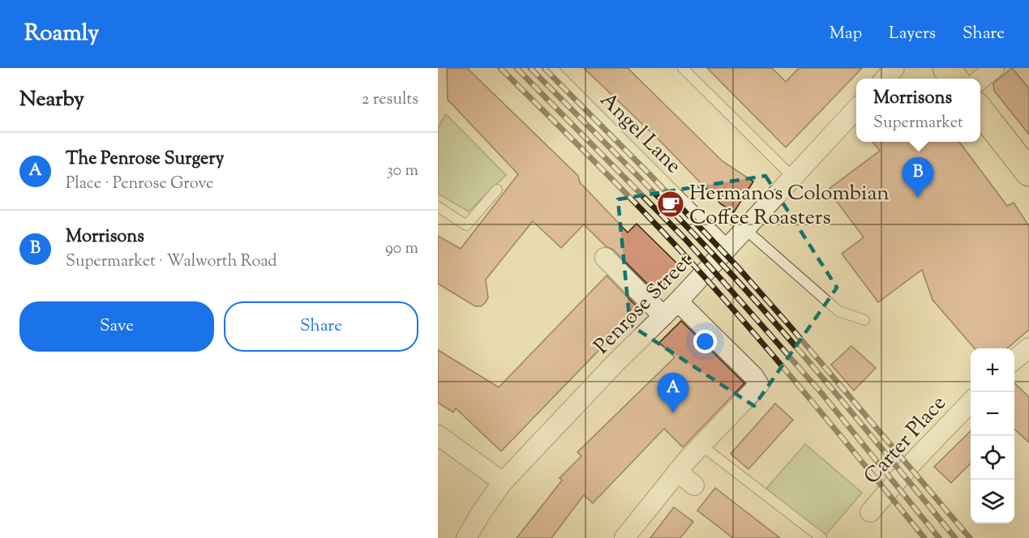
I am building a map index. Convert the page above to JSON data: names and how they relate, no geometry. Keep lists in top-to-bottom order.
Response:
{
  "streets": {
    "street": ["Angel Lane", "Penrose Street", "Carter Place"]
  },
  "crossings": [
    ["Angel Lane", "Penrose Street"]
  ],
  "places": {
    "cafe": ["Hermanos Colombian Coffee Roasters"]
  },
  "page": {
    "header": "Roamly",
    "nav": ["Map", "Layers", "Share"],
    "heading": ["Nearby", "2 results"],
    "popup": ["Morrisons", "Supermarket"],
    "list": [
      {
        "mark": "A",
        "name": "The Penrose Surgery",
        "note": "Place · Penrose Grove",
        "value": "30 m"
      },
      {
        "mark": "B",
        "name": "Morrisons",
        "note": "Supermarket · Walworth Road",
        "value": "90 m"
      }
    ],
    "pins": ["B", "A"],
    "buttons": ["Save", "Share"],
    "map_buttons": ["+", "−"]
  }
}
